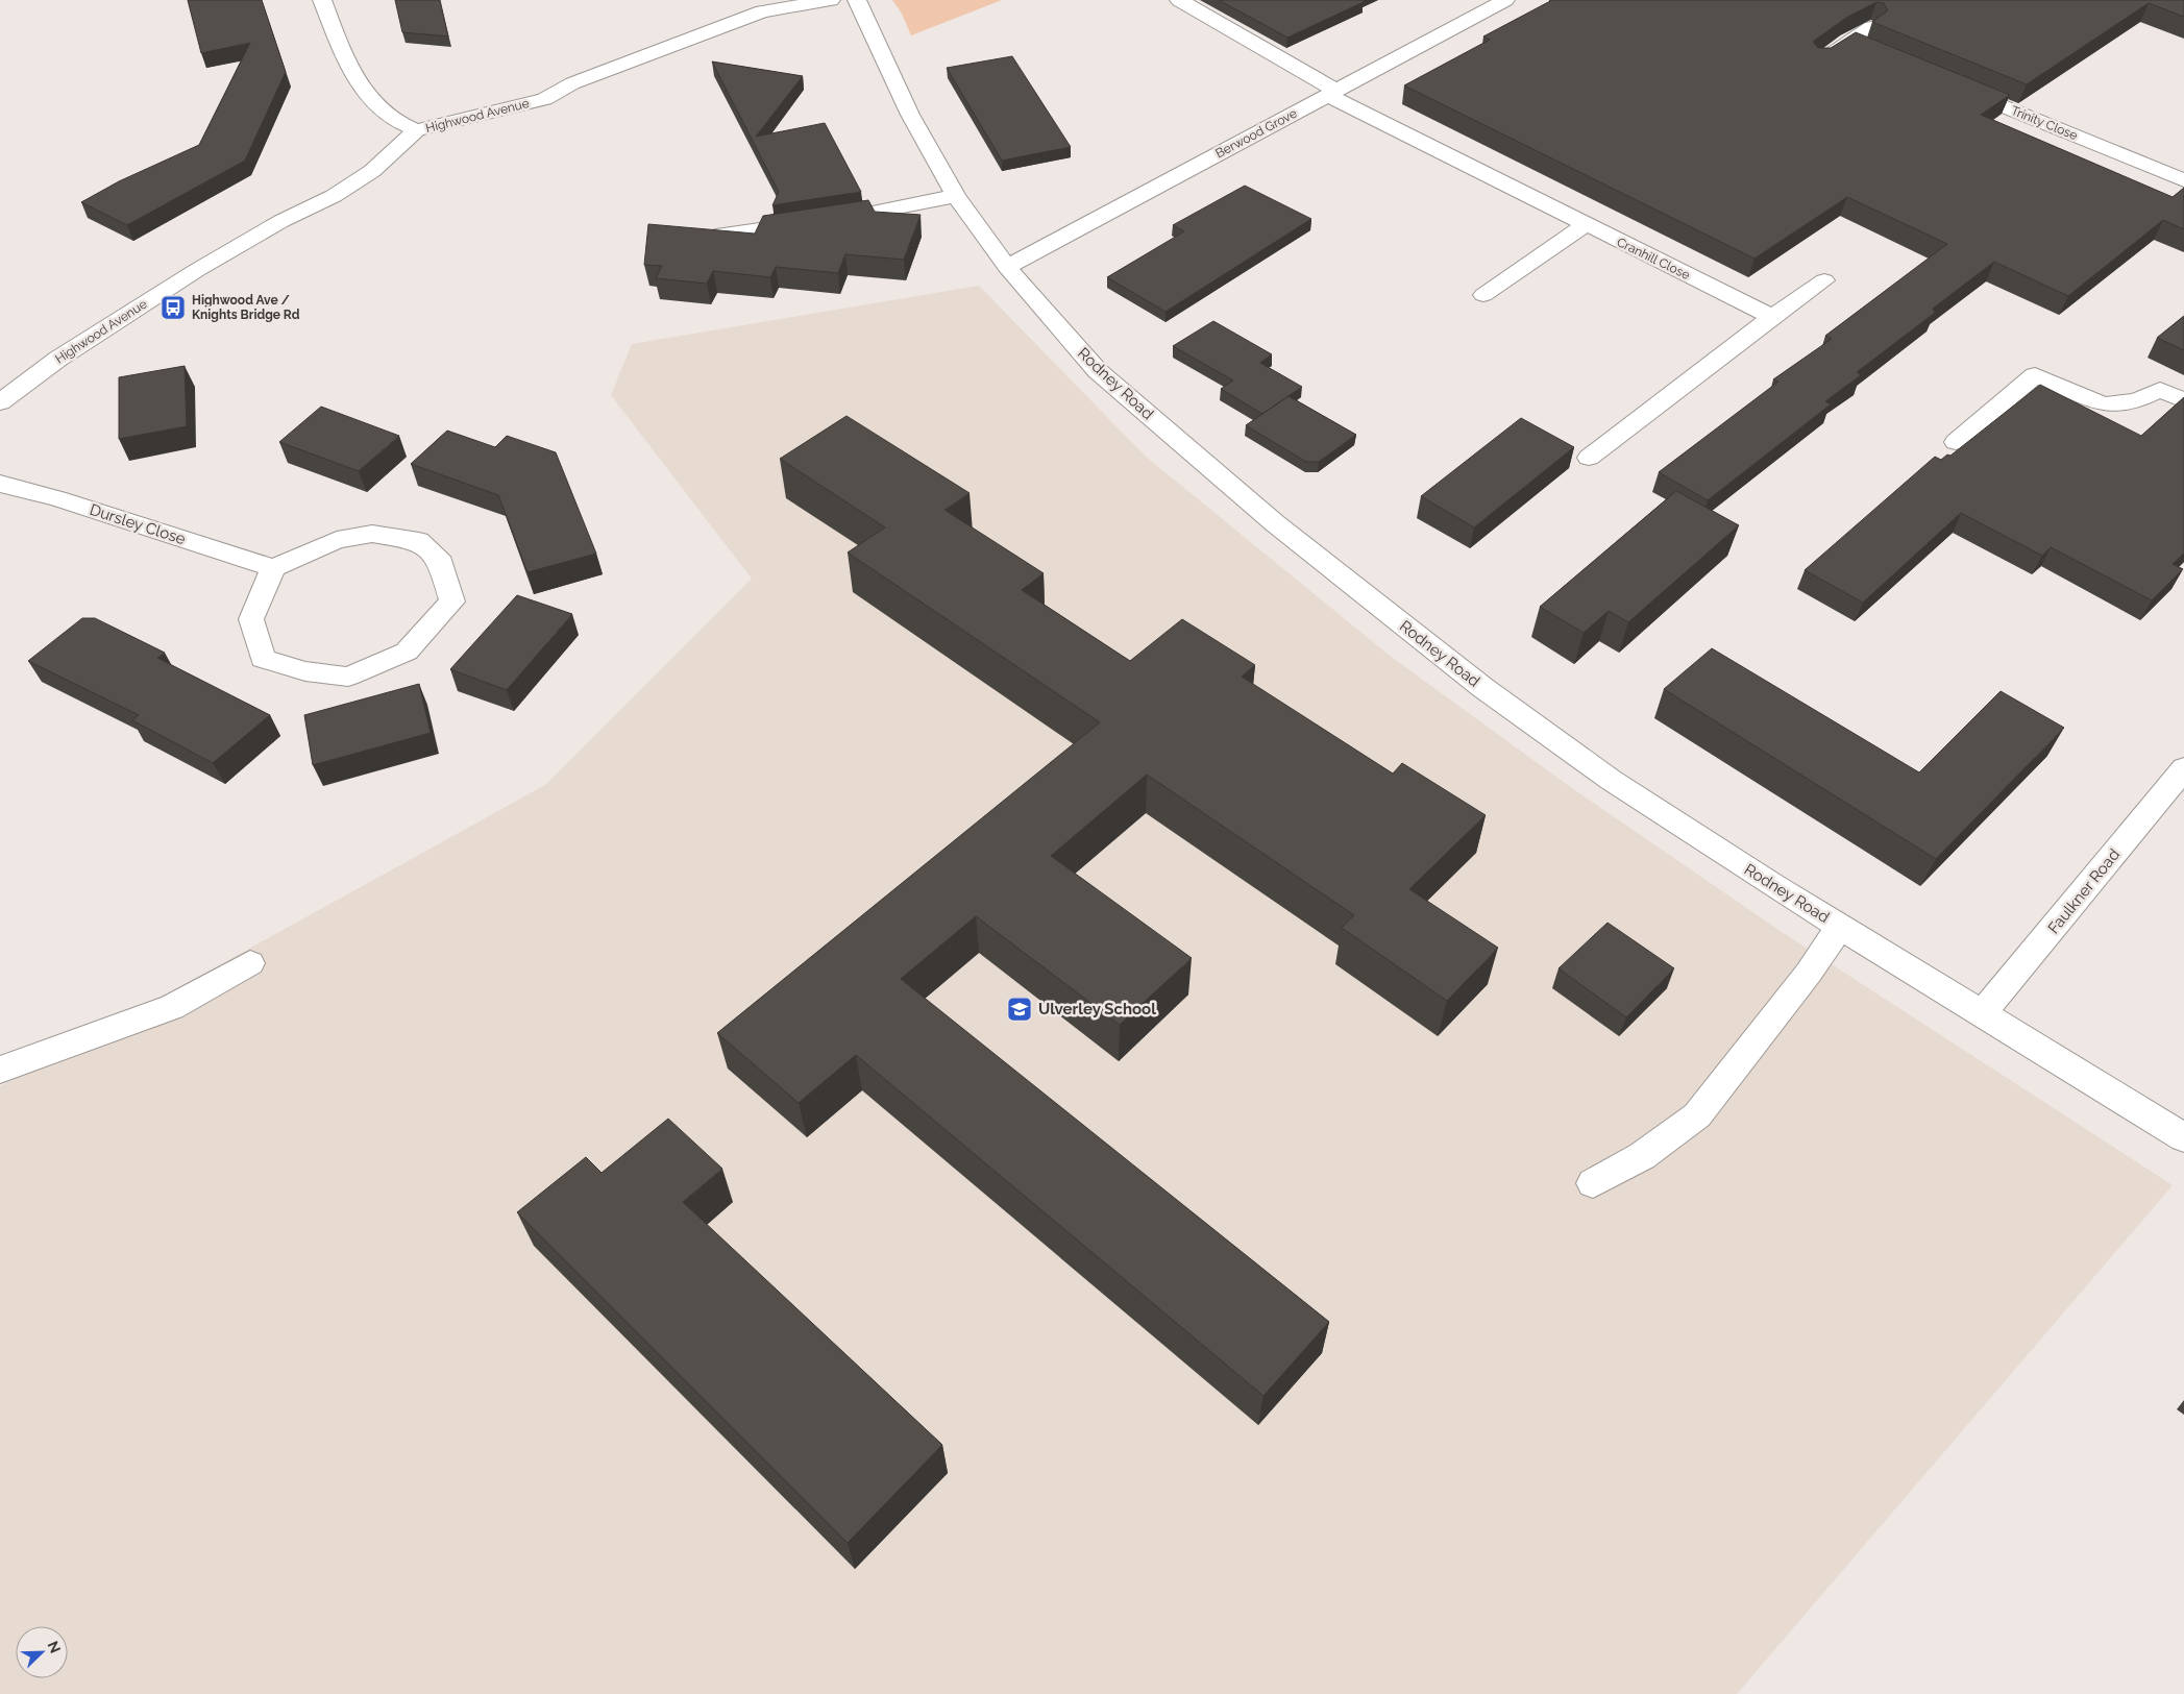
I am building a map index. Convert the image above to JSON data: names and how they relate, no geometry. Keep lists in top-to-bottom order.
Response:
{
  "streets": {
    "street": [
      "Highwood Avenue",
      "Trinity Close",
      "Berwood Grove",
      "Cranhill Close",
      "Rodney Road",
      "Dursley Close",
      "Faulkner Road"
    ]
  },
  "crossings": [
    ["Berwood Grove", "Cranhill Close"],
    ["Berwood Grove", "Rodney Road"],
    ["Rodney Road", "Faulkner Road"]
  ],
  "places": {
    "bus stop": ["Highwood Ave / Knights Bridge Rd"],
    "school or university": ["Ulverley School"]
  },
  "north": "top right"
}
